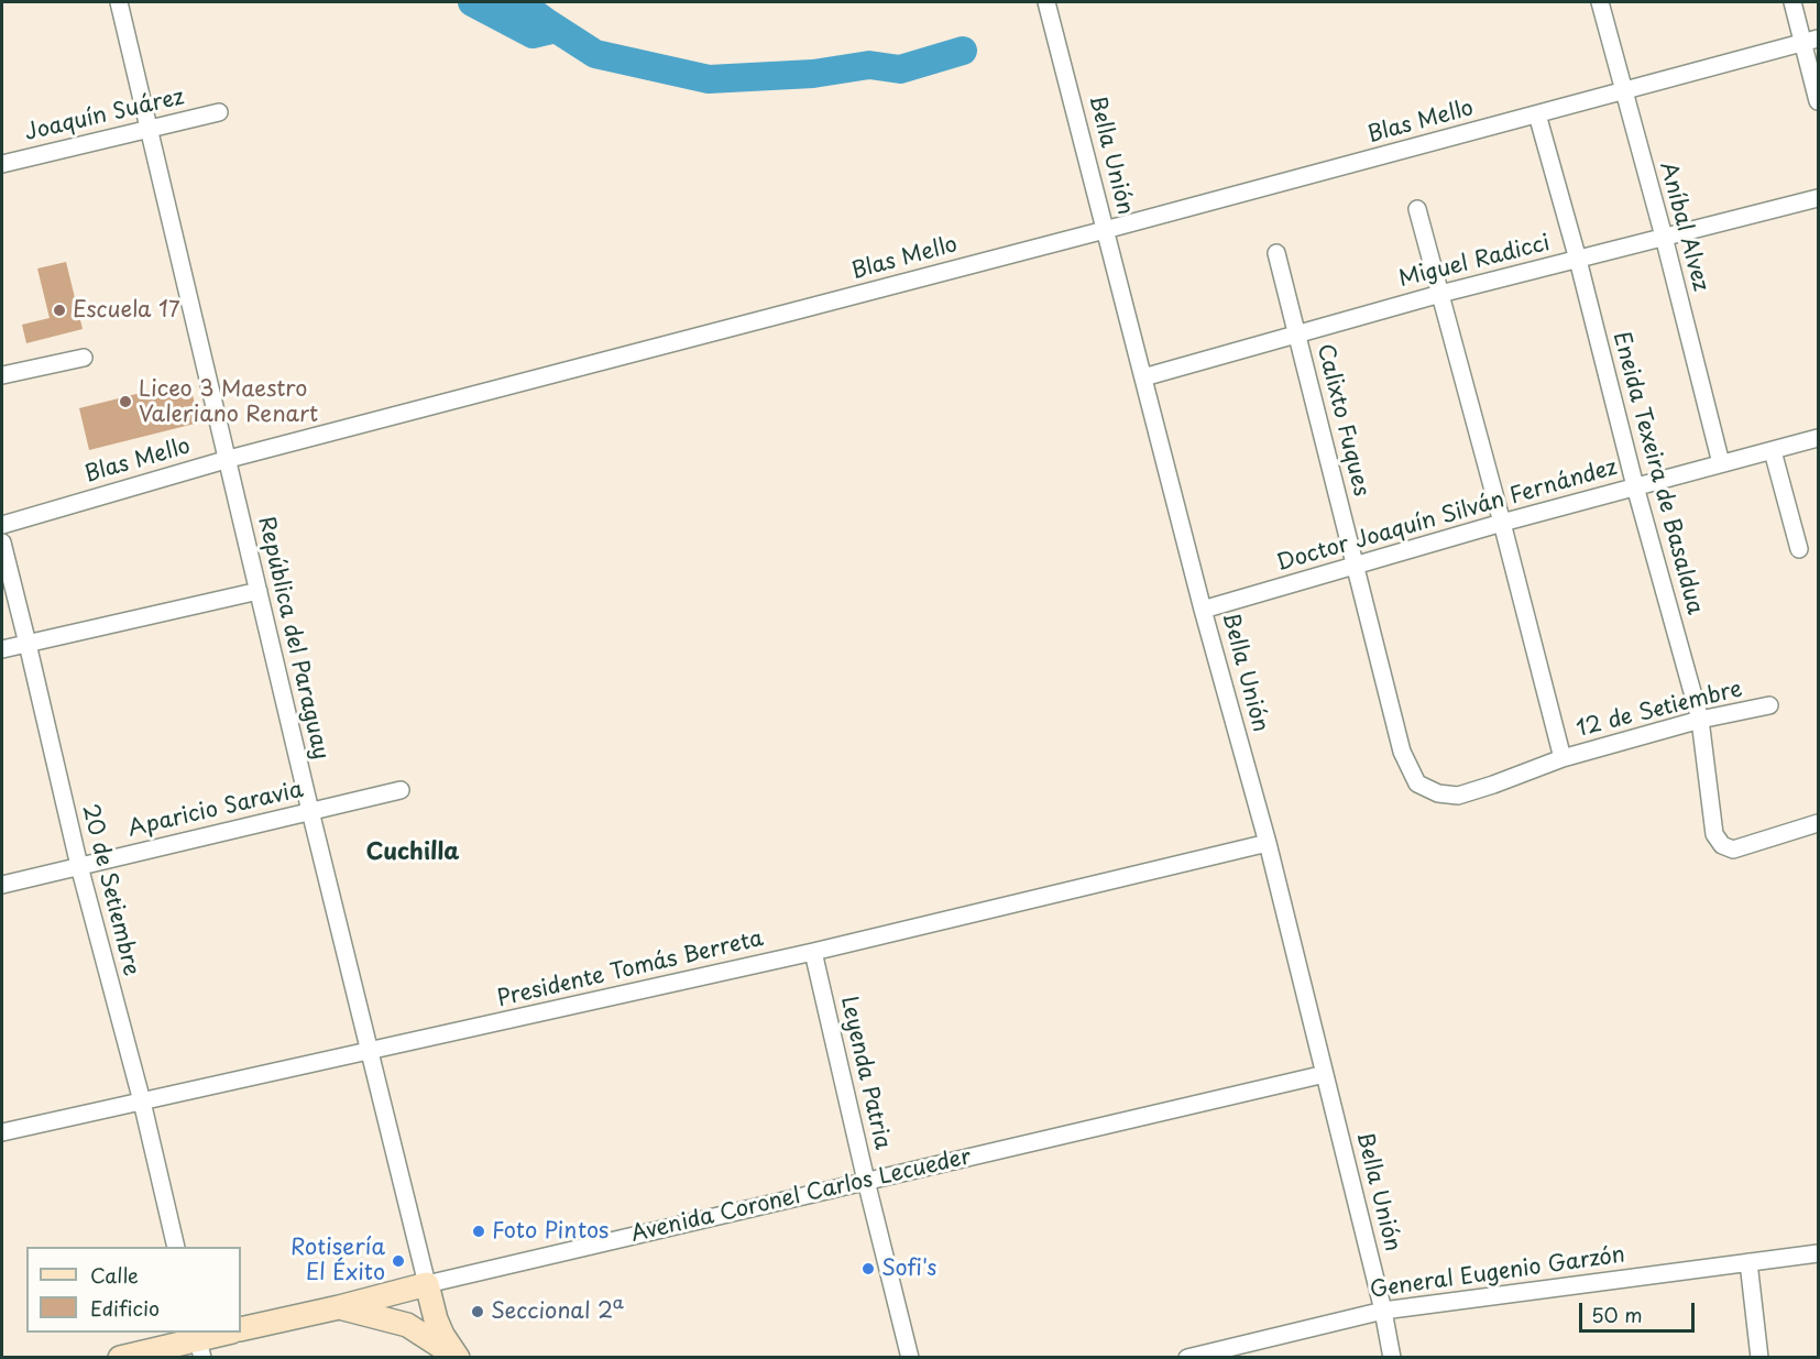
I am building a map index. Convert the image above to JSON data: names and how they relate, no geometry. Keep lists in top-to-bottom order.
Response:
{
  "streets": {
    "main road": ["Avenida Coronel Carlos Lecueder"],
    "street": [
      "Joaquín Suárez",
      "Blas Mello",
      "Bella Unión",
      "Aníbal Alvez",
      "Miguel Radicci",
      "Calixto Fuques",
      "Eneida Texeira de Basaldua",
      "Doctor Joaquín Silván Fernández",
      "República del Paraguay",
      "12 de Setiembre",
      "Aparicio Saravia",
      "20 de Setiembre",
      "Presidente Tomás Berreta",
      "Leyenda Patria",
      "General Eugenio Garzón"
    ]
  },
  "crossings": [
    ["Joaquín Suárez", "República del Paraguay"],
    ["Blas Mello", "Bella Unión"],
    ["Blas Mello", "Aníbal Alvez"],
    ["Blas Mello", "Eneida Texeira de Basaldua"],
    ["Blas Mello", "República del Paraguay"],
    ["Bella Unión", "Miguel Radicci"],
    ["Bella Unión", "Doctor Joaquín Silván Fernández"],
    ["Bella Unión", "Presidente Tomás Berreta"],
    ["Bella Unión", "Avenida Coronel Carlos Lecueder"],
    ["Bella Unión", "General Eugenio Garzón"],
    ["Aníbal Alvez", "Miguel Radicci"],
    ["Aníbal Alvez", "Doctor Joaquín Silván Fernández"],
    ["Miguel Radicci", "Calixto Fuques"],
    ["Miguel Radicci", "Eneida Texeira de Basaldua"],
    ["Calixto Fuques", "Doctor Joaquín Silván Fernández"],
    ["Calixto Fuques", "12 de Setiembre"],
    ["Eneida Texeira de Basaldua", "Doctor Joaquín Silván Fernández"],
    ["Eneida Texeira de Basaldua", "12 de Setiembre"],
    ["República del Paraguay", "Aparicio Saravia"],
    ["República del Paraguay", "Presidente Tomás Berreta"],
    ["República del Paraguay", "Avenida Coronel Carlos Lecueder"],
    ["Aparicio Saravia", "20 de Setiembre"],
    ["20 de Setiembre", "Presidente Tomás Berreta"],
    ["Presidente Tomás Berreta", "Leyenda Patria"],
    ["Leyenda Patria", "Avenida Coronel Carlos Lecueder"]
  ],
  "districts": ["Cuchilla"],
  "places": [
    "Escuela 17",
    "Liceo 3 Maestro Valeriano Renart",
    "Foto Pintos",
    "Rotisería El Éxito",
    "Sofi's",
    "Seccional 2ª"
  ],
  "legend": ["Calle", "Edificio"],
  "scale_bar": "50 m"
}
